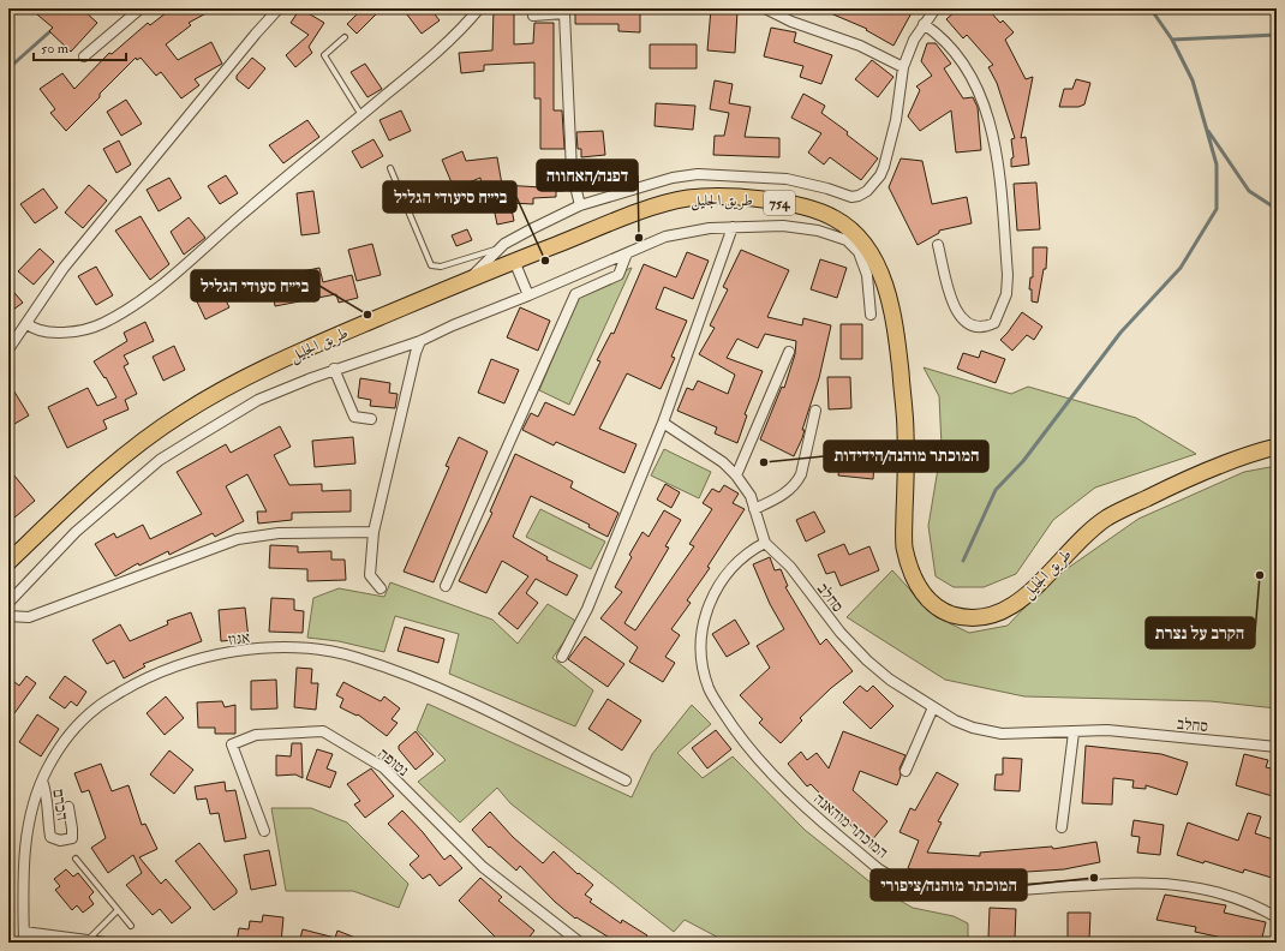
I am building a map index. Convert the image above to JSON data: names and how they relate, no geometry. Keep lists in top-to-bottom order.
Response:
{
  "streets": {
    "main road": ["طريق الجليل", "754"],
    "street": [
      "סחלב",
      "אגוז",
      "נטופה",
      "הכרם",
      "המוכתר מוהאנה"
    ]
  },
  "crossings": [
    ["סחלב", "המוכתר מוהאנה"],
    ["אגוז", "הכרם"]
  ],
  "places": [
    "דפנה/האחווה",
    "בי״ח סיעודי הגליל",
    "בי״ח סעודי הגליל",
    "המוכתר מוהנה/הידידות",
    "הקרב על נצרת",
    "המוכתר מוהנה/ציפורי"
  ],
  "scale_bar": "50 m"
}
